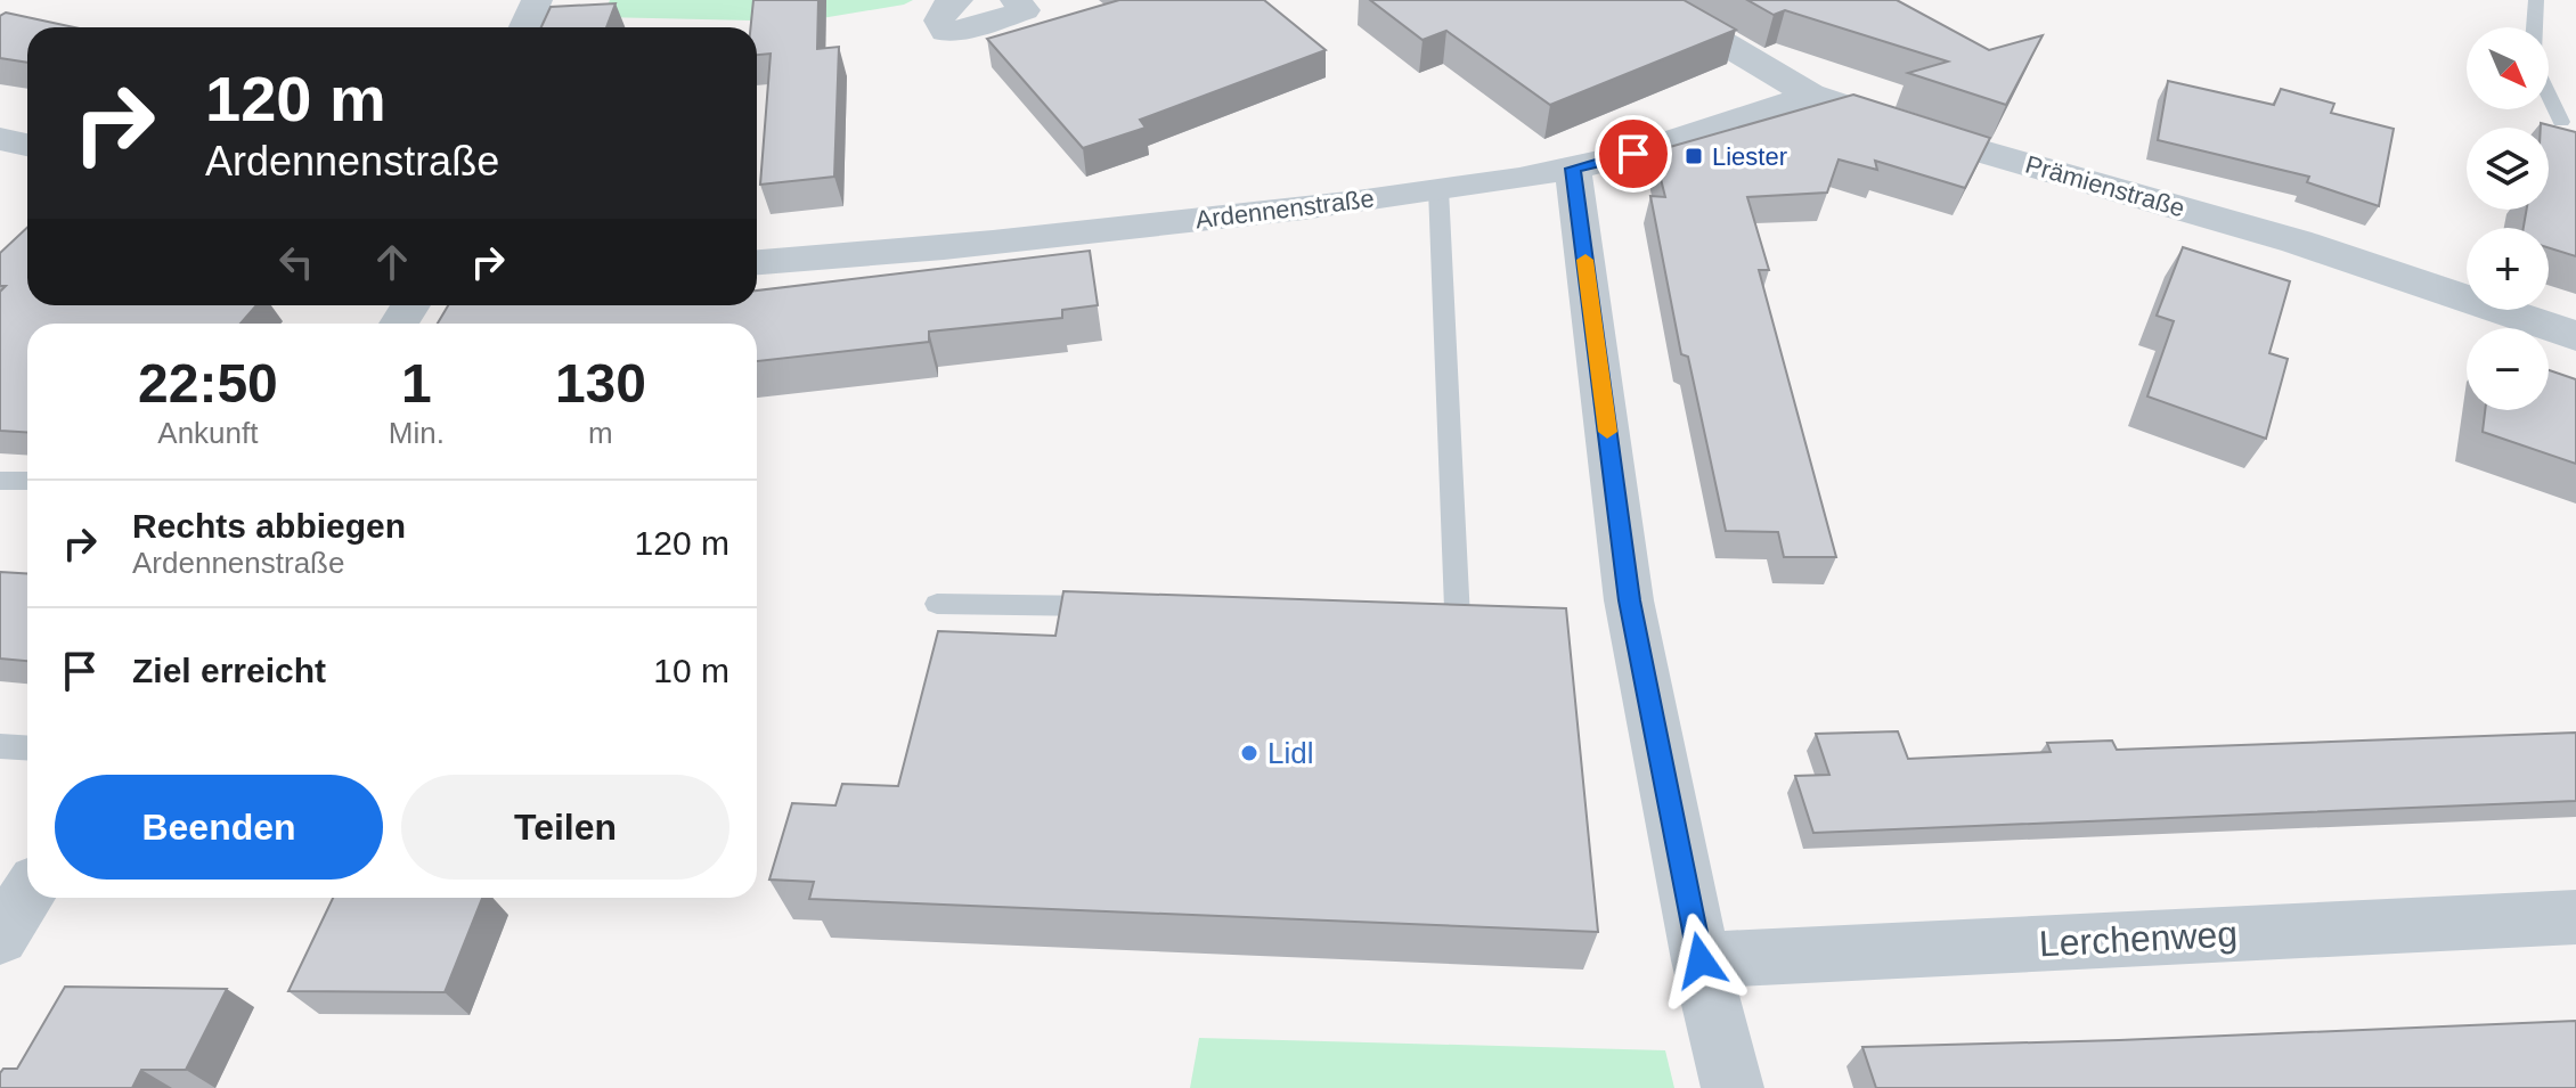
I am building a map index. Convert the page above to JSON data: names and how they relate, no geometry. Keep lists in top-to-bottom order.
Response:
{
  "streets": {
    "street": ["Prämienstraße", "Ardennenstraße", "Lerchenweg"]
  },
  "crossings": [
    ["Prämienstraße", "Ardennenstraße"]
  ],
  "places": {
    "transit": ["Liester"],
    "other": ["Lidl"]
  },
  "north": "bottom right",
  "page": {
    "map_buttons": ["+", "−"],
    "turn": ["120 m", "Ardennenstraße"],
    "eta": [
      "22:50",
      "Ankunft",
      "1",
      "Min.",
      "130",
      "m"
    ],
    "list": [
      {
        "name": "Rechts abbiegen",
        "note": "Ardennenstraße",
        "value": "120 m"
      },
      {
        "name": "Ziel erreicht",
        "value": "10 m"
      }
    ],
    "buttons": ["Beenden", "Teilen"]
  }
}
